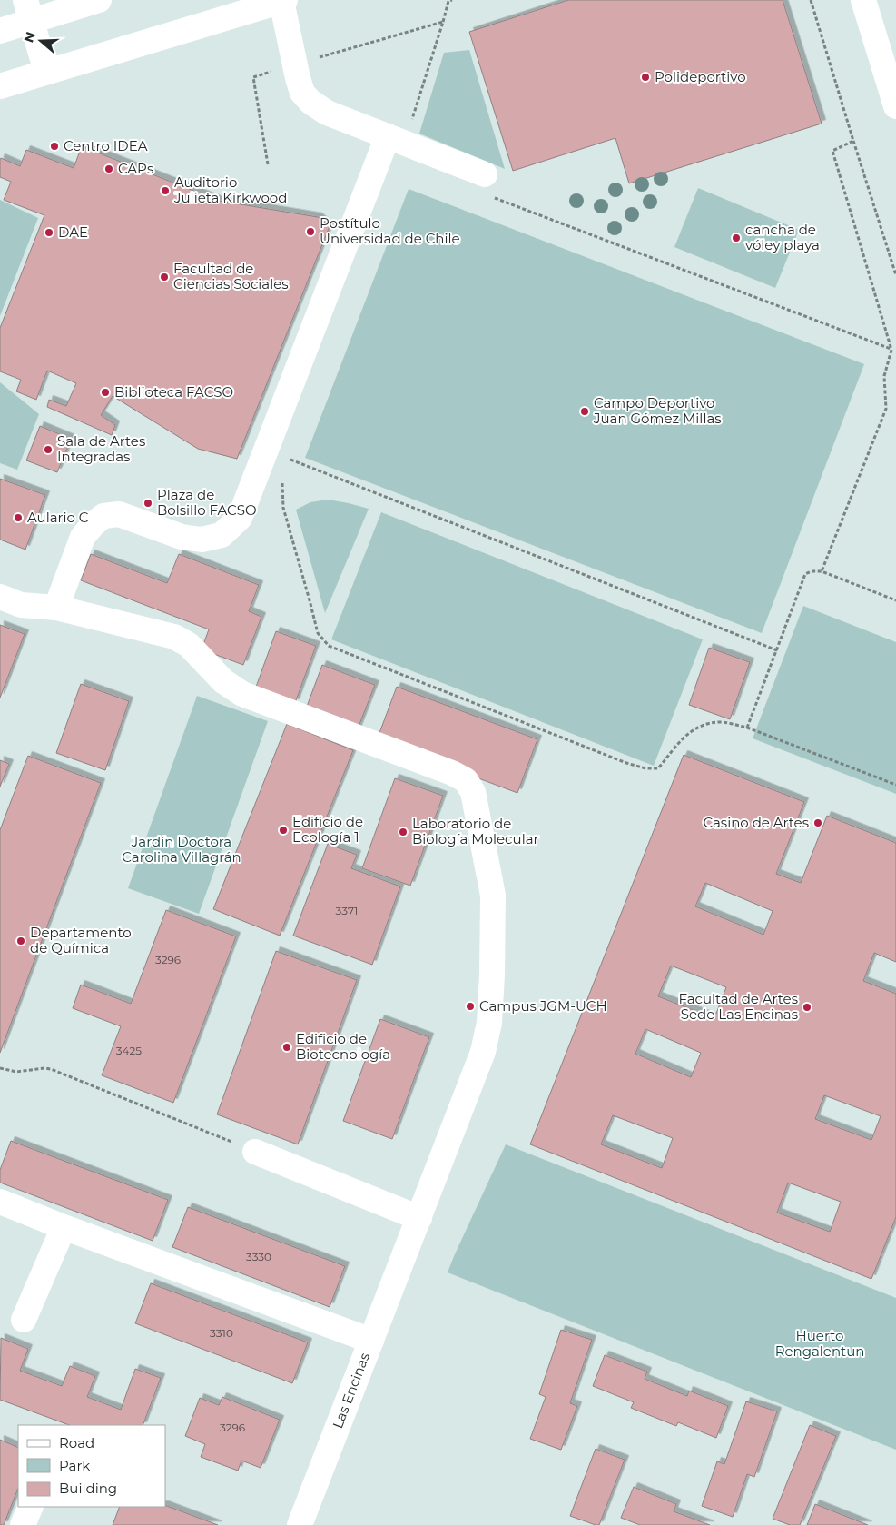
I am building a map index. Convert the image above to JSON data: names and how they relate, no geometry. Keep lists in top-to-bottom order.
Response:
{
  "streets": {
    "street": ["Las Encinas"]
  },
  "parks": ["Jardín Doctora Carolina Villagrán", "Huerto Rengalentun"],
  "places": [
    "Polideportivo",
    "Centro IDEA",
    "CAPs",
    "Auditorio Julieta Kirkwood",
    "Postítulo Universidad de Chile",
    "DAE",
    "cancha de vóley playa",
    "Facultad de Ciencias Sociales",
    "Biblioteca FACSO",
    "Campo Deportivo Juan Gómez Millas",
    "Sala de Artes Integradas",
    "Plaza de Bolsillo FACSO",
    "Aulario C",
    "Casino de Artes",
    "Edificio de Ecología 1",
    "Laboratorio de Biología Molecular",
    "Departamento de Química",
    "Campus JGM-UCH",
    "Facultad de Artes Sede Las Encinas",
    "Edificio de Biotecnología"
  ],
  "house_numbers": [
    "3371",
    "3296",
    "3425",
    "3330",
    "3310",
    "3296"
  ],
  "legend": ["Road", "Park", "Building"],
  "north": "left"
}
